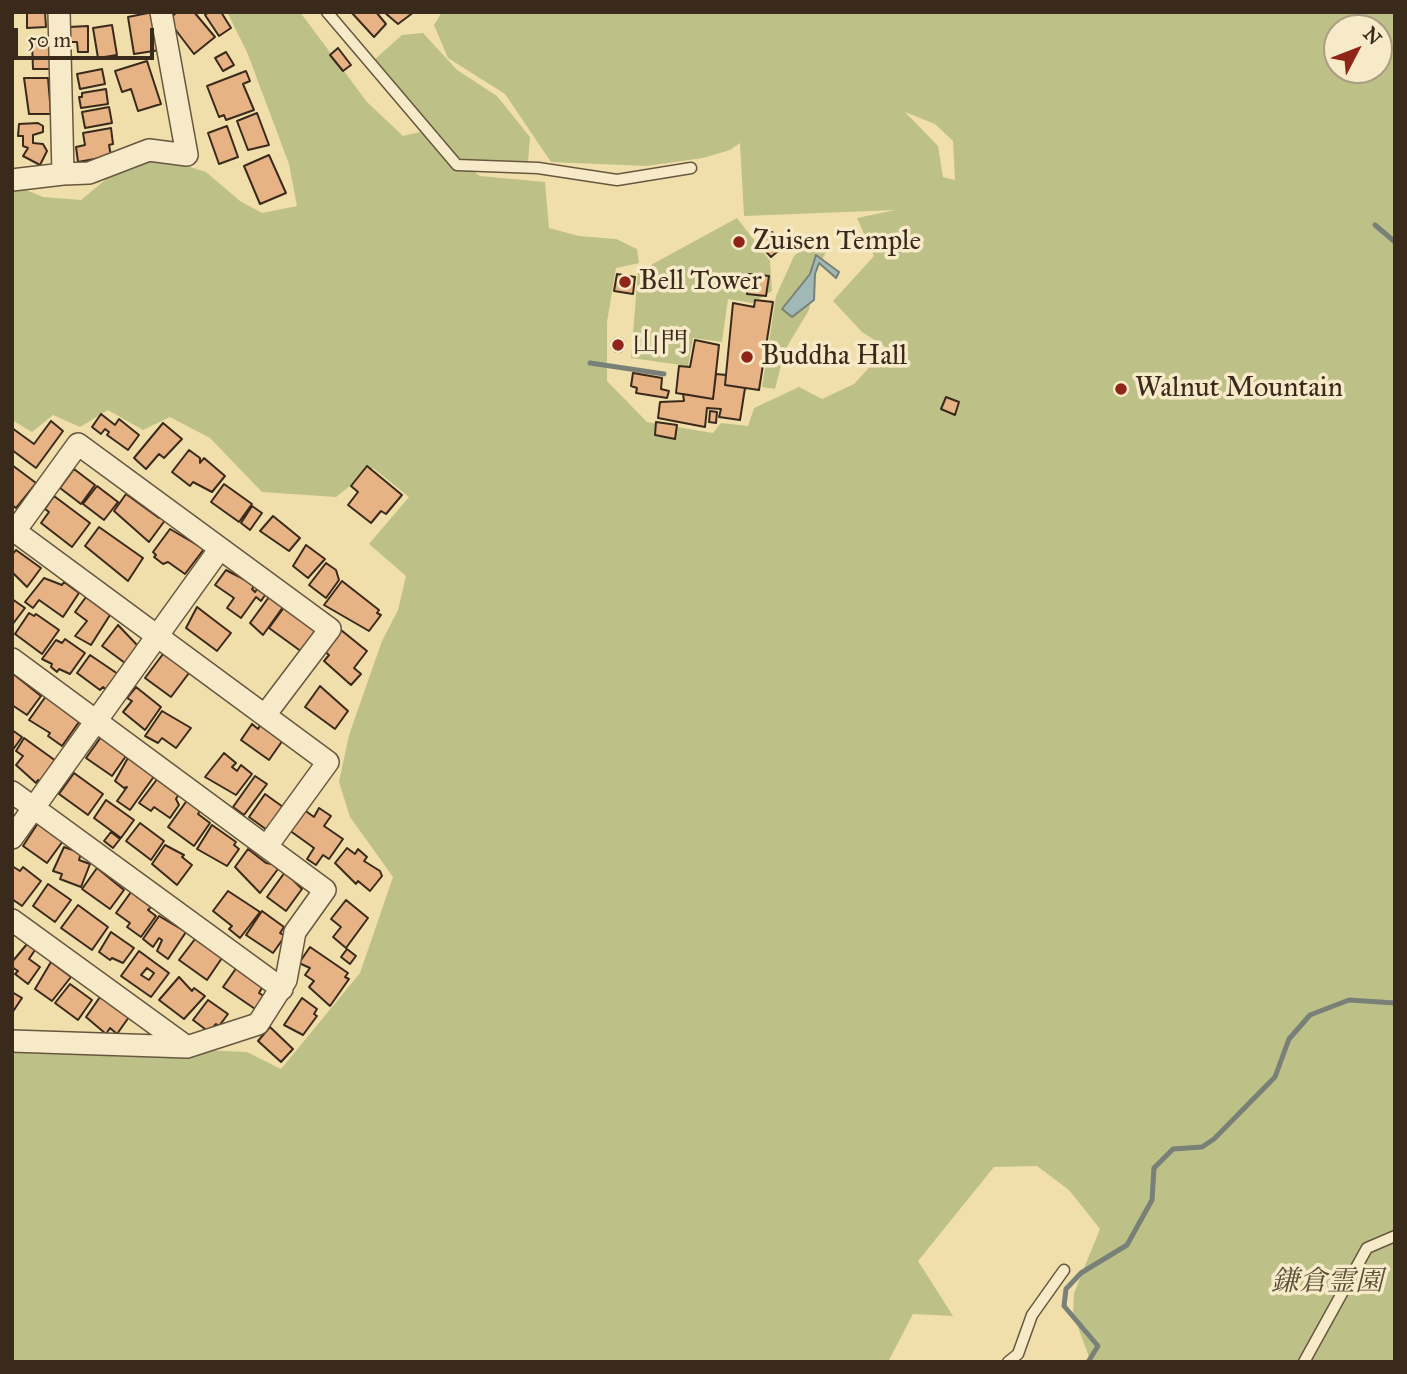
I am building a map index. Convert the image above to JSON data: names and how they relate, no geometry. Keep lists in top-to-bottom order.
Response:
{
  "parks": ["鎌倉霊園"],
  "places": [
    "Zuisen Temple",
    "Bell Tower",
    "山門",
    "Buddha Hall",
    "Walnut Mountain"
  ],
  "scale_bar": "50 m",
  "north": "top right"
}
